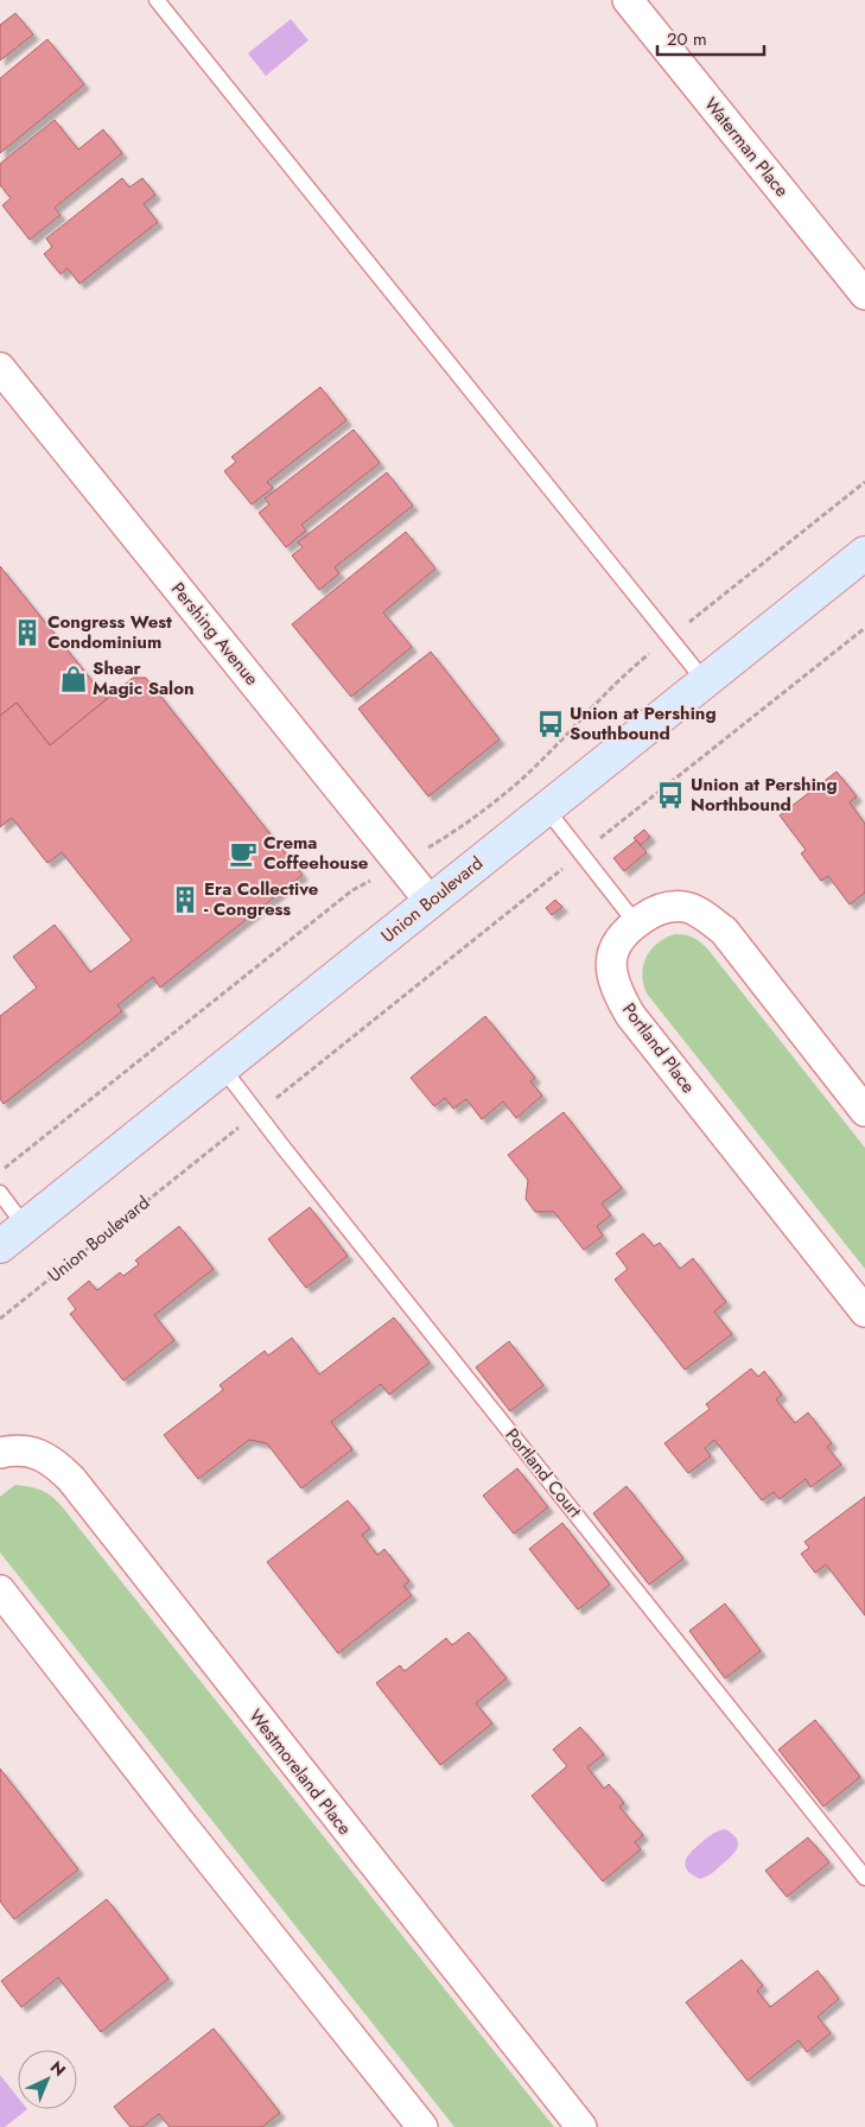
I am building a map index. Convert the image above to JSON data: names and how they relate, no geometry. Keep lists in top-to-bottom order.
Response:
{
  "streets": {
    "main road": ["Union Boulevard"],
    "street": [
      "Waterman Place",
      "Pershing Avenue",
      "Portland Place",
      "Westmoreland Place"
    ],
    "lane": ["Portland Court"]
  },
  "crossings": [
    ["Pershing Avenue", "Union Boulevard"],
    ["Union Boulevard", "Portland Court"]
  ],
  "places": {
    "building": ["Congress West Condominium", "Era Collective - Congress"],
    "shop": ["Shear Magic Salon"],
    "bus stop": ["Union at Pershing Southbound", "Union at Pershing Northbound"],
    "cafe": ["Crema Coffeehouse"]
  },
  "scale_bar": "20 m",
  "north": "top right"
}
